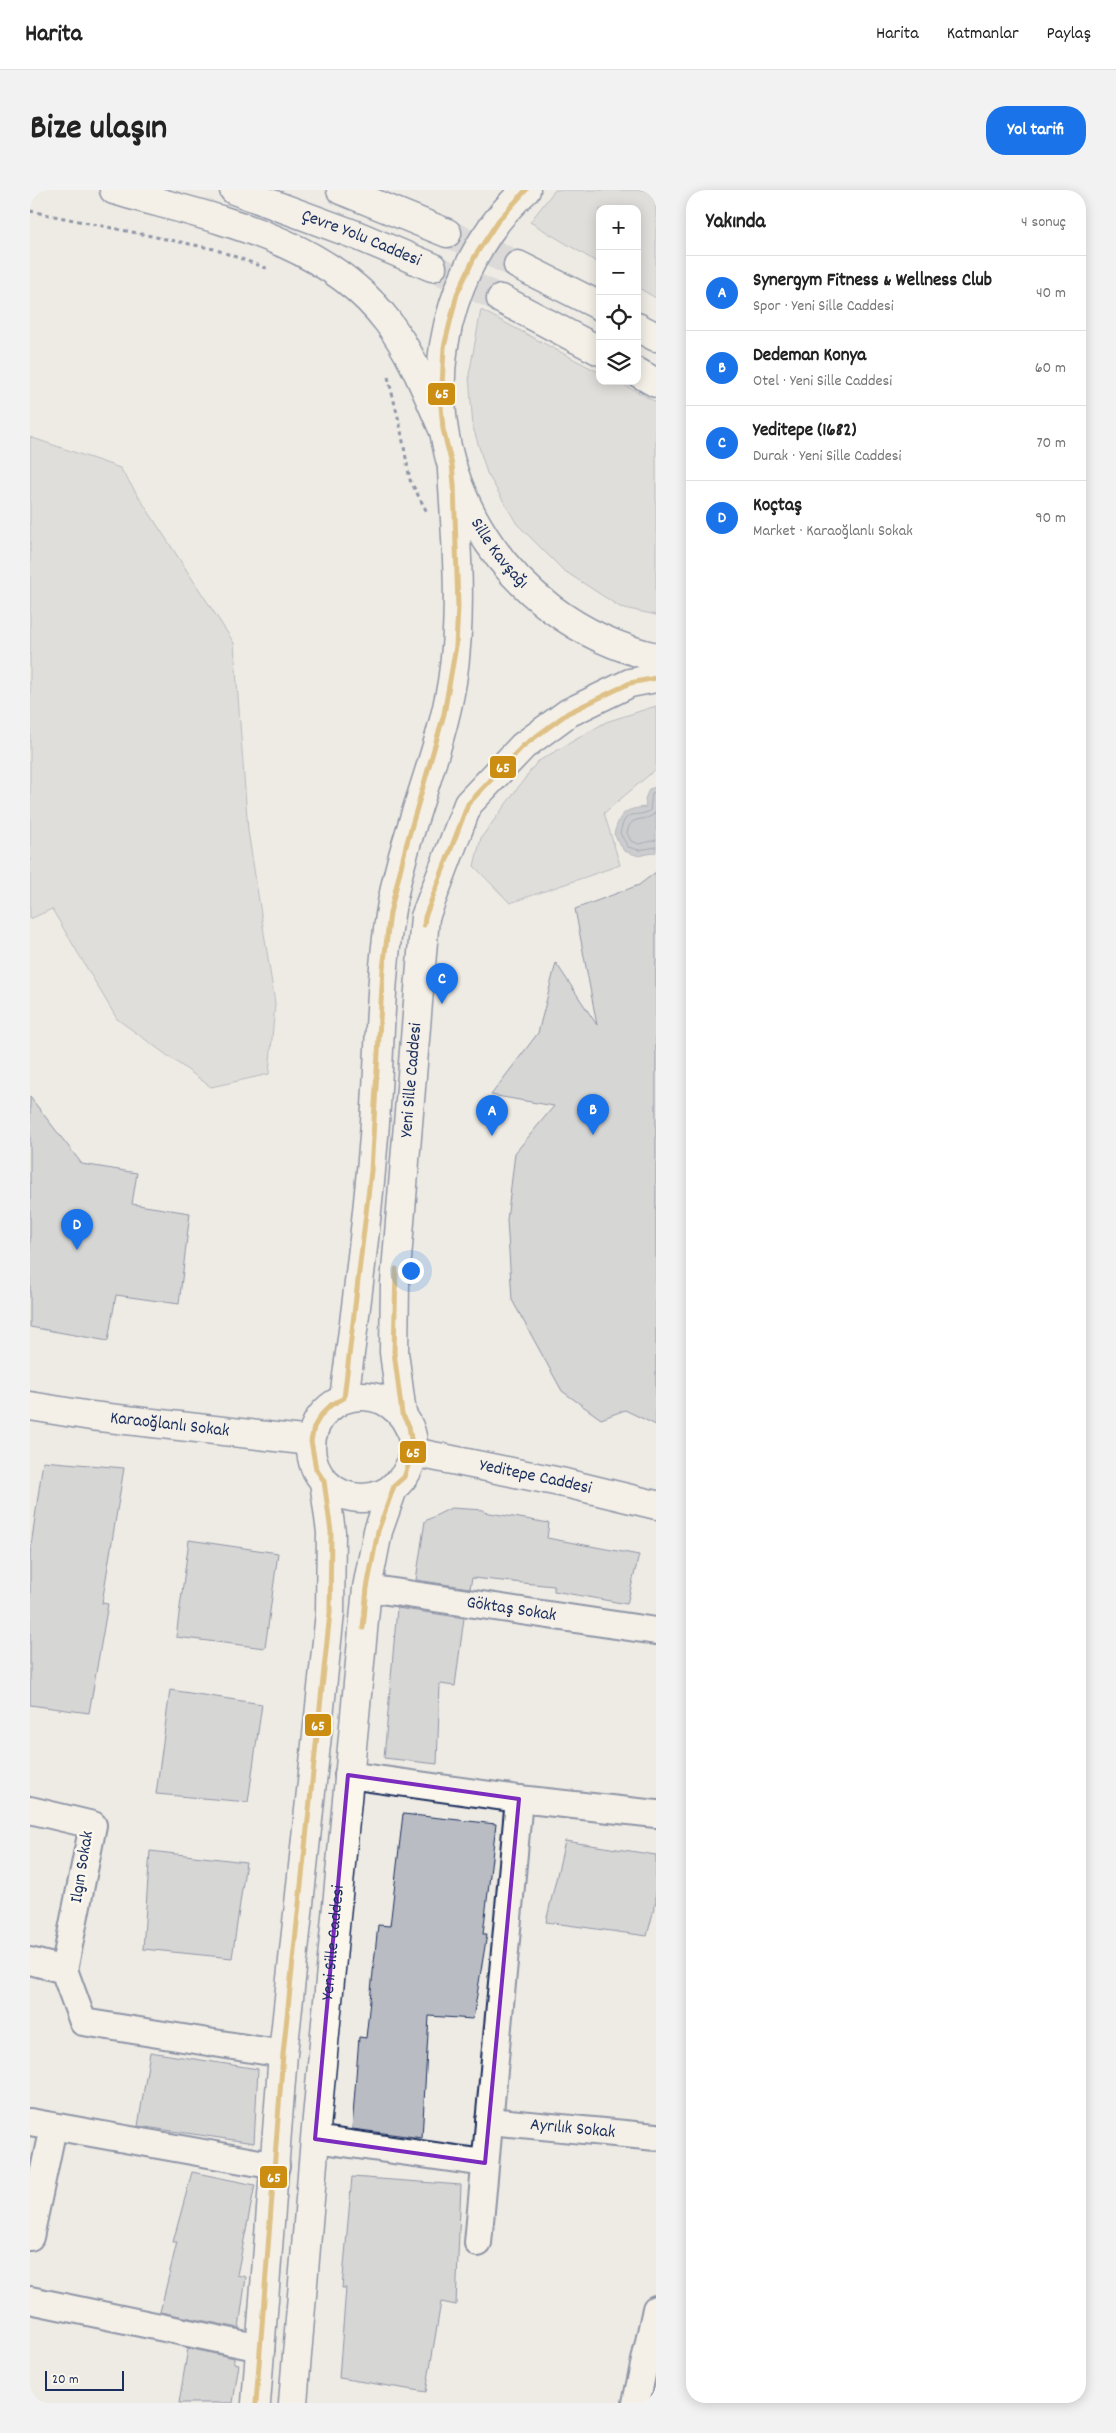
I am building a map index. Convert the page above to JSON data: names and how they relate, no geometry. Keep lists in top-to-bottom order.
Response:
{
  "streets": {
    "main road": [
      "Çevre Yolu Caddesi",
      "Sille Kavşağı",
      "Yeni Sille Caddesi",
      "Karaoğlanlı Sokak",
      "Yeditepe Caddesi"
    ],
    "street": ["Göktaş Sokak", "Ilgın Sokak", "Ayrılık Sokak"]
  },
  "crossings": [
    ["Sille Kavşağı", "Yeni Sille Caddesi"],
    ["Yeni Sille Caddesi", "Karaoğlanlı Sokak"],
    ["Yeni Sille Caddesi", "Yeditepe Caddesi"],
    ["Yeni Sille Caddesi", "Göktaş Sokak"],
    ["Karaoğlanlı Sokak", "Yeditepe Caddesi"]
  ],
  "lines": ["transit line 65"],
  "scale_bar": "20 m",
  "page": {
    "header": "Harita",
    "nav": ["Harita", "Katmanlar", "Paylaş"],
    "title": "Bize ulaşın",
    "buttons": "Yol tarifi",
    "heading": ["Yakında", "4 sonuç"],
    "map_buttons": ["+", "−"],
    "list": [
      {
        "mark": "A",
        "name": "Synergym Fitness & Wellness Club",
        "note": "Spor · Yeni Sille Caddesi",
        "value": "40 m"
      },
      {
        "mark": "B",
        "name": "Dedeman Konya",
        "note": "Otel · Yeni Sille Caddesi",
        "value": "60 m"
      },
      {
        "mark": "C",
        "name": "Yeditepe (1682)",
        "note": "Durak · Yeni Sille Caddesi",
        "value": "70 m"
      },
      {
        "mark": "D",
        "name": "Koçtaş",
        "note": "Market · Karaoğlanlı Sokak",
        "value": "90 m"
      }
    ],
    "pins": [
      "C",
      "B",
      "A",
      "D"
    ],
    "scale": "20 m"
  }
}
